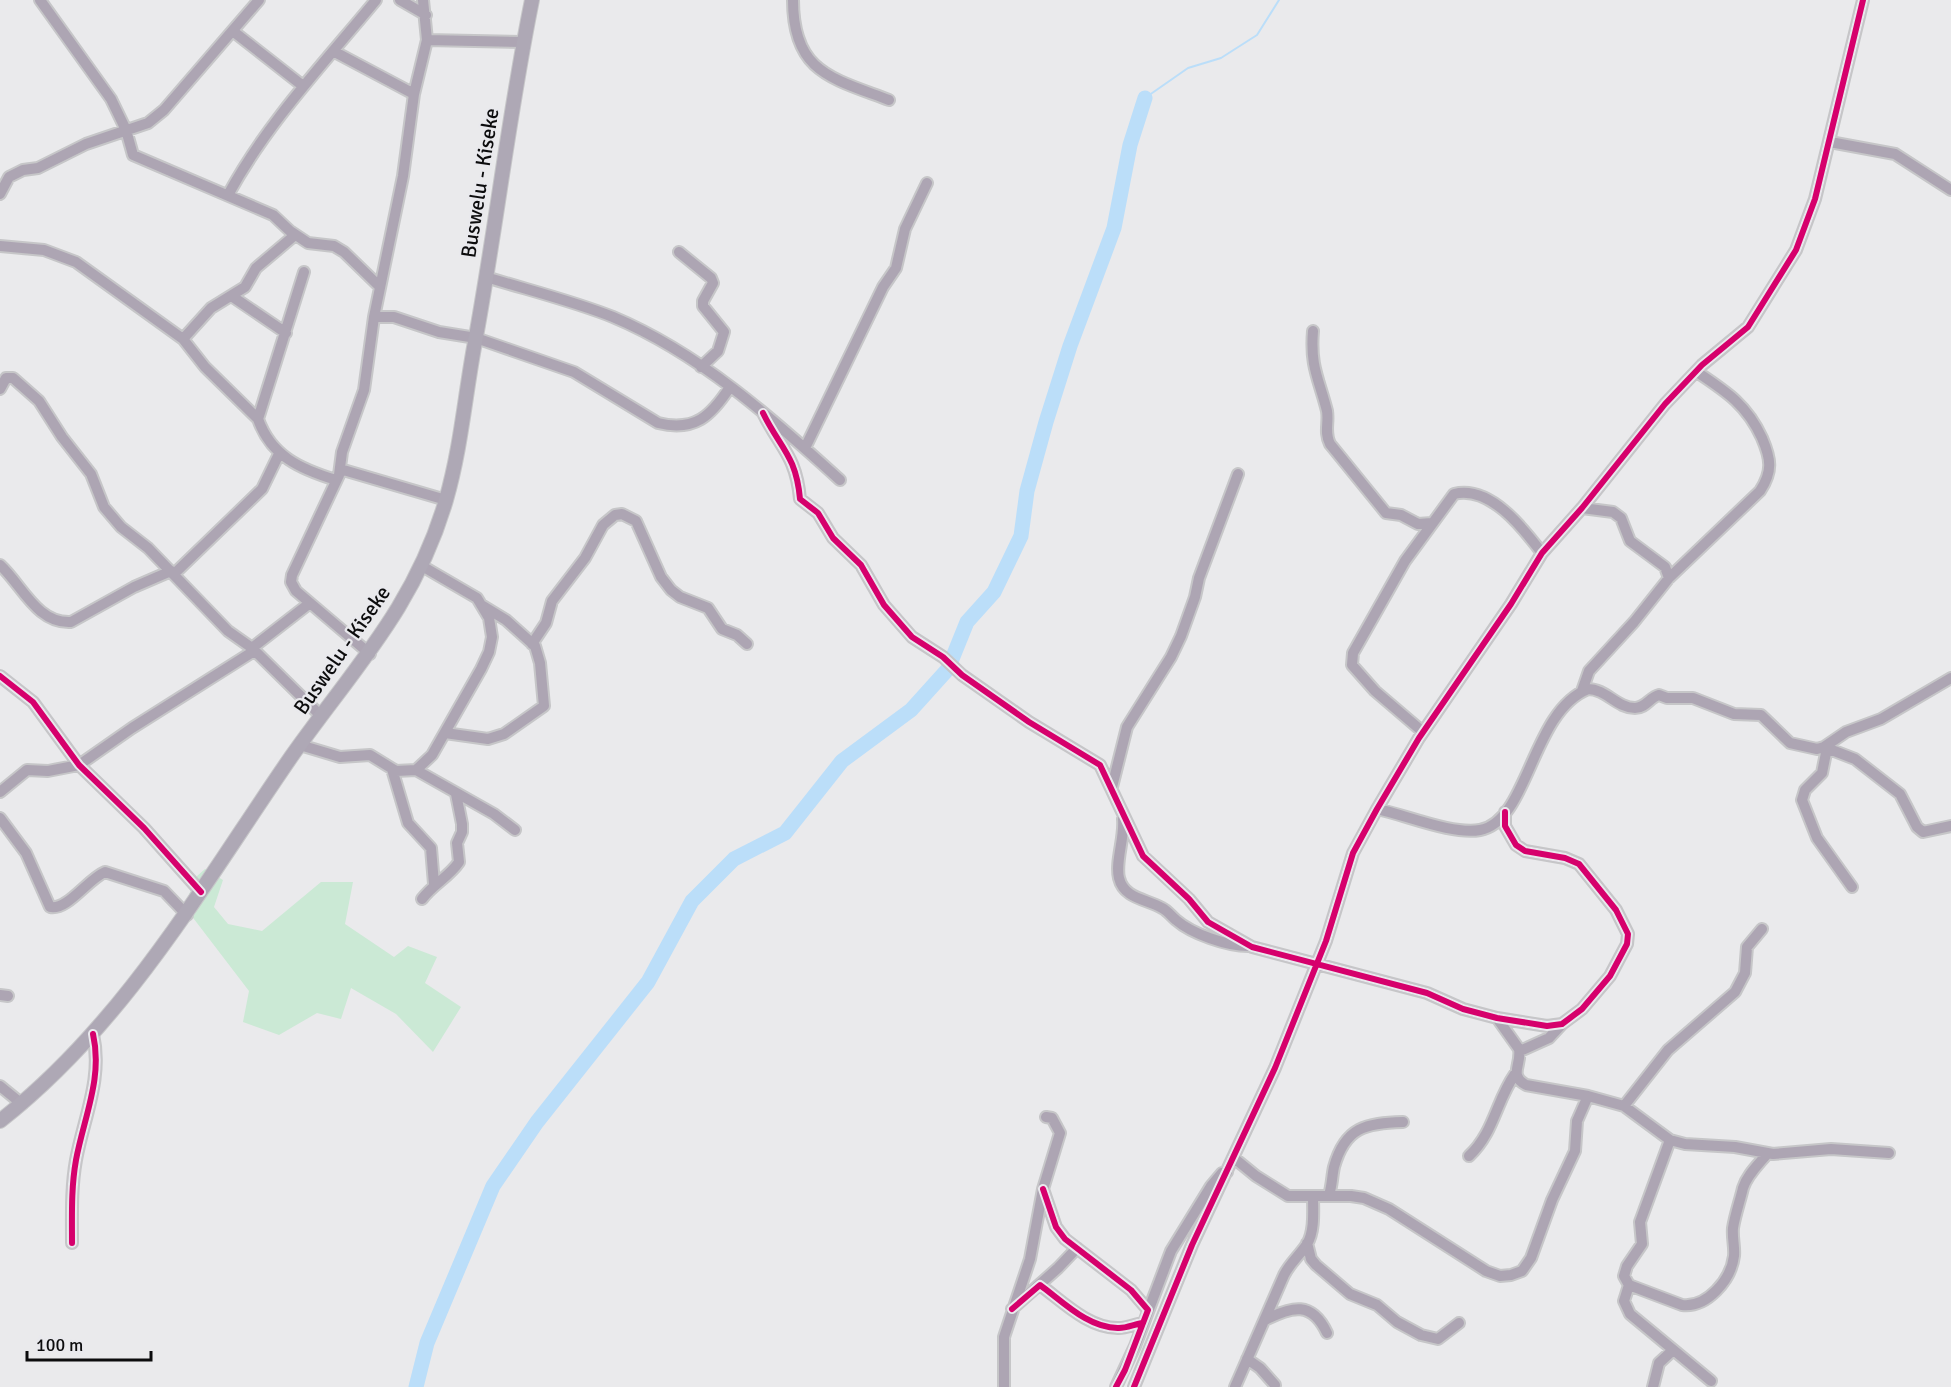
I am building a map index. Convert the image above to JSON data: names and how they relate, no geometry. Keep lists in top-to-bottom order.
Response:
{
  "streets": {
    "main road": ["Buswelu - Kiseke"]
  },
  "scale_bar": "100 m"
}
